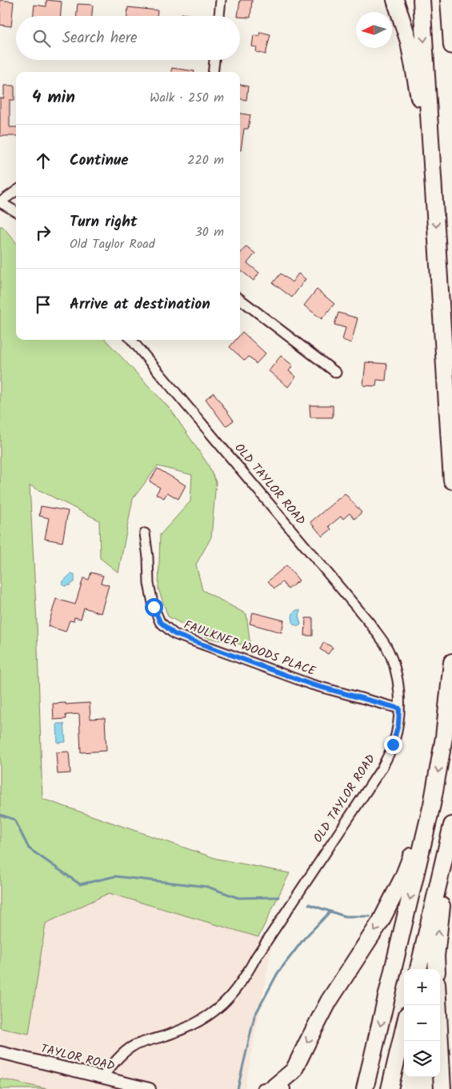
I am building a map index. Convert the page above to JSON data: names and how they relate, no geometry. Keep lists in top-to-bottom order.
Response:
{
  "streets": {
    "street": ["OLD TAYLOR ROAD", "FAULKNER WOODS PLACE", "TAYLOR ROAD"]
  },
  "crossings": [
    ["OLD TAYLOR ROAD", "FAULKNER WOODS PLACE"],
    ["OLD TAYLOR ROAD", "TAYLOR ROAD"]
  ],
  "north": "left",
  "page": {
    "search": "Search here",
    "heading": ["4 min", "Walk · 250 m"],
    "list": [
      ["Continue", "220 m"],
      ["Turn right", "Old Taylor Road", "30 m"],
      "Arrive at destination"
    ],
    "map_buttons": ["+", "−"]
  }
}
